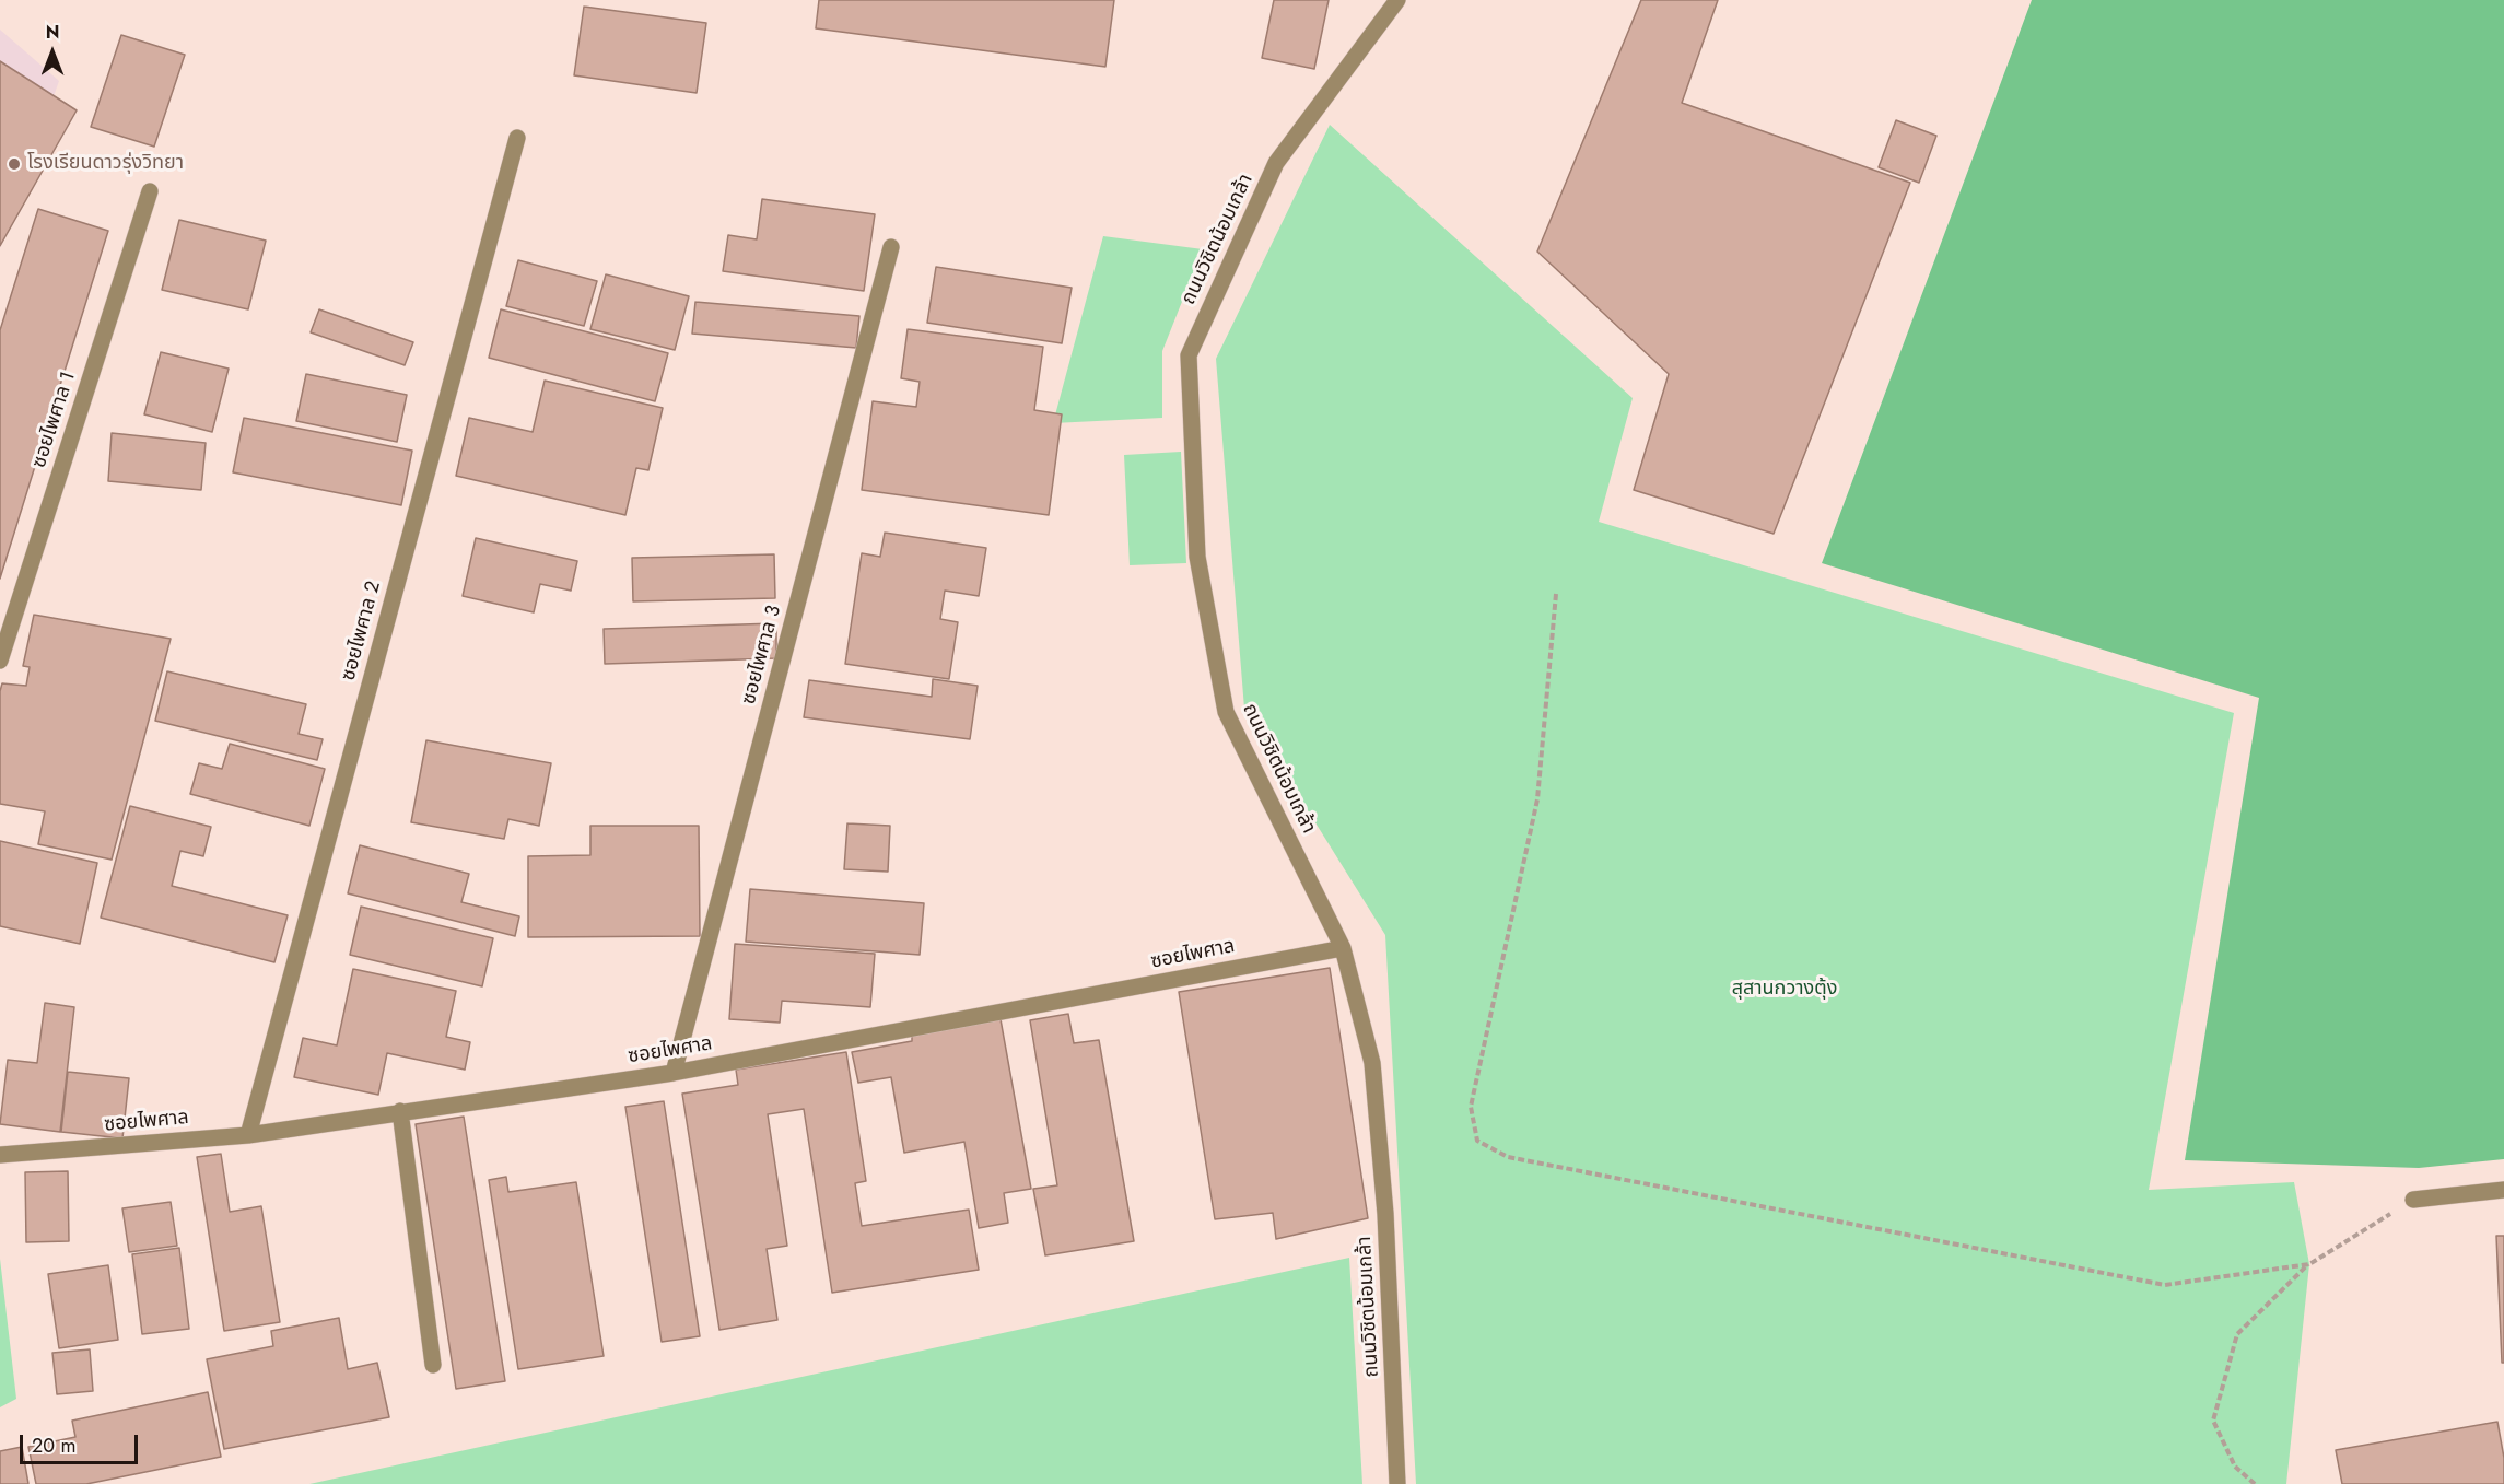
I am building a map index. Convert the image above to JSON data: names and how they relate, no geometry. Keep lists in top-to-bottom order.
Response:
{
  "streets": {
    "street": [
      "ถนนวิชิตน้อมเกล้า",
      "ซอยไพศาล 1",
      "ซอยไพศาล 2",
      "ซอยไพศาล 3",
      "ซอยไพศาล"
    ]
  },
  "crossings": [
    ["ถนนวิชิตน้อมเกล้า", "ซอยไพศาล"],
    ["ซอยไพศาล 2", "ซอยไพศาล"],
    ["ซอยไพศาล 3", "ซอยไพศาล"]
  ],
  "parks": ["สุสานกวางตุ้ง"],
  "places": ["โรงเรียนดาวรุ่งวิทยา"],
  "scale_bar": "20 m",
  "north": "top"
}
